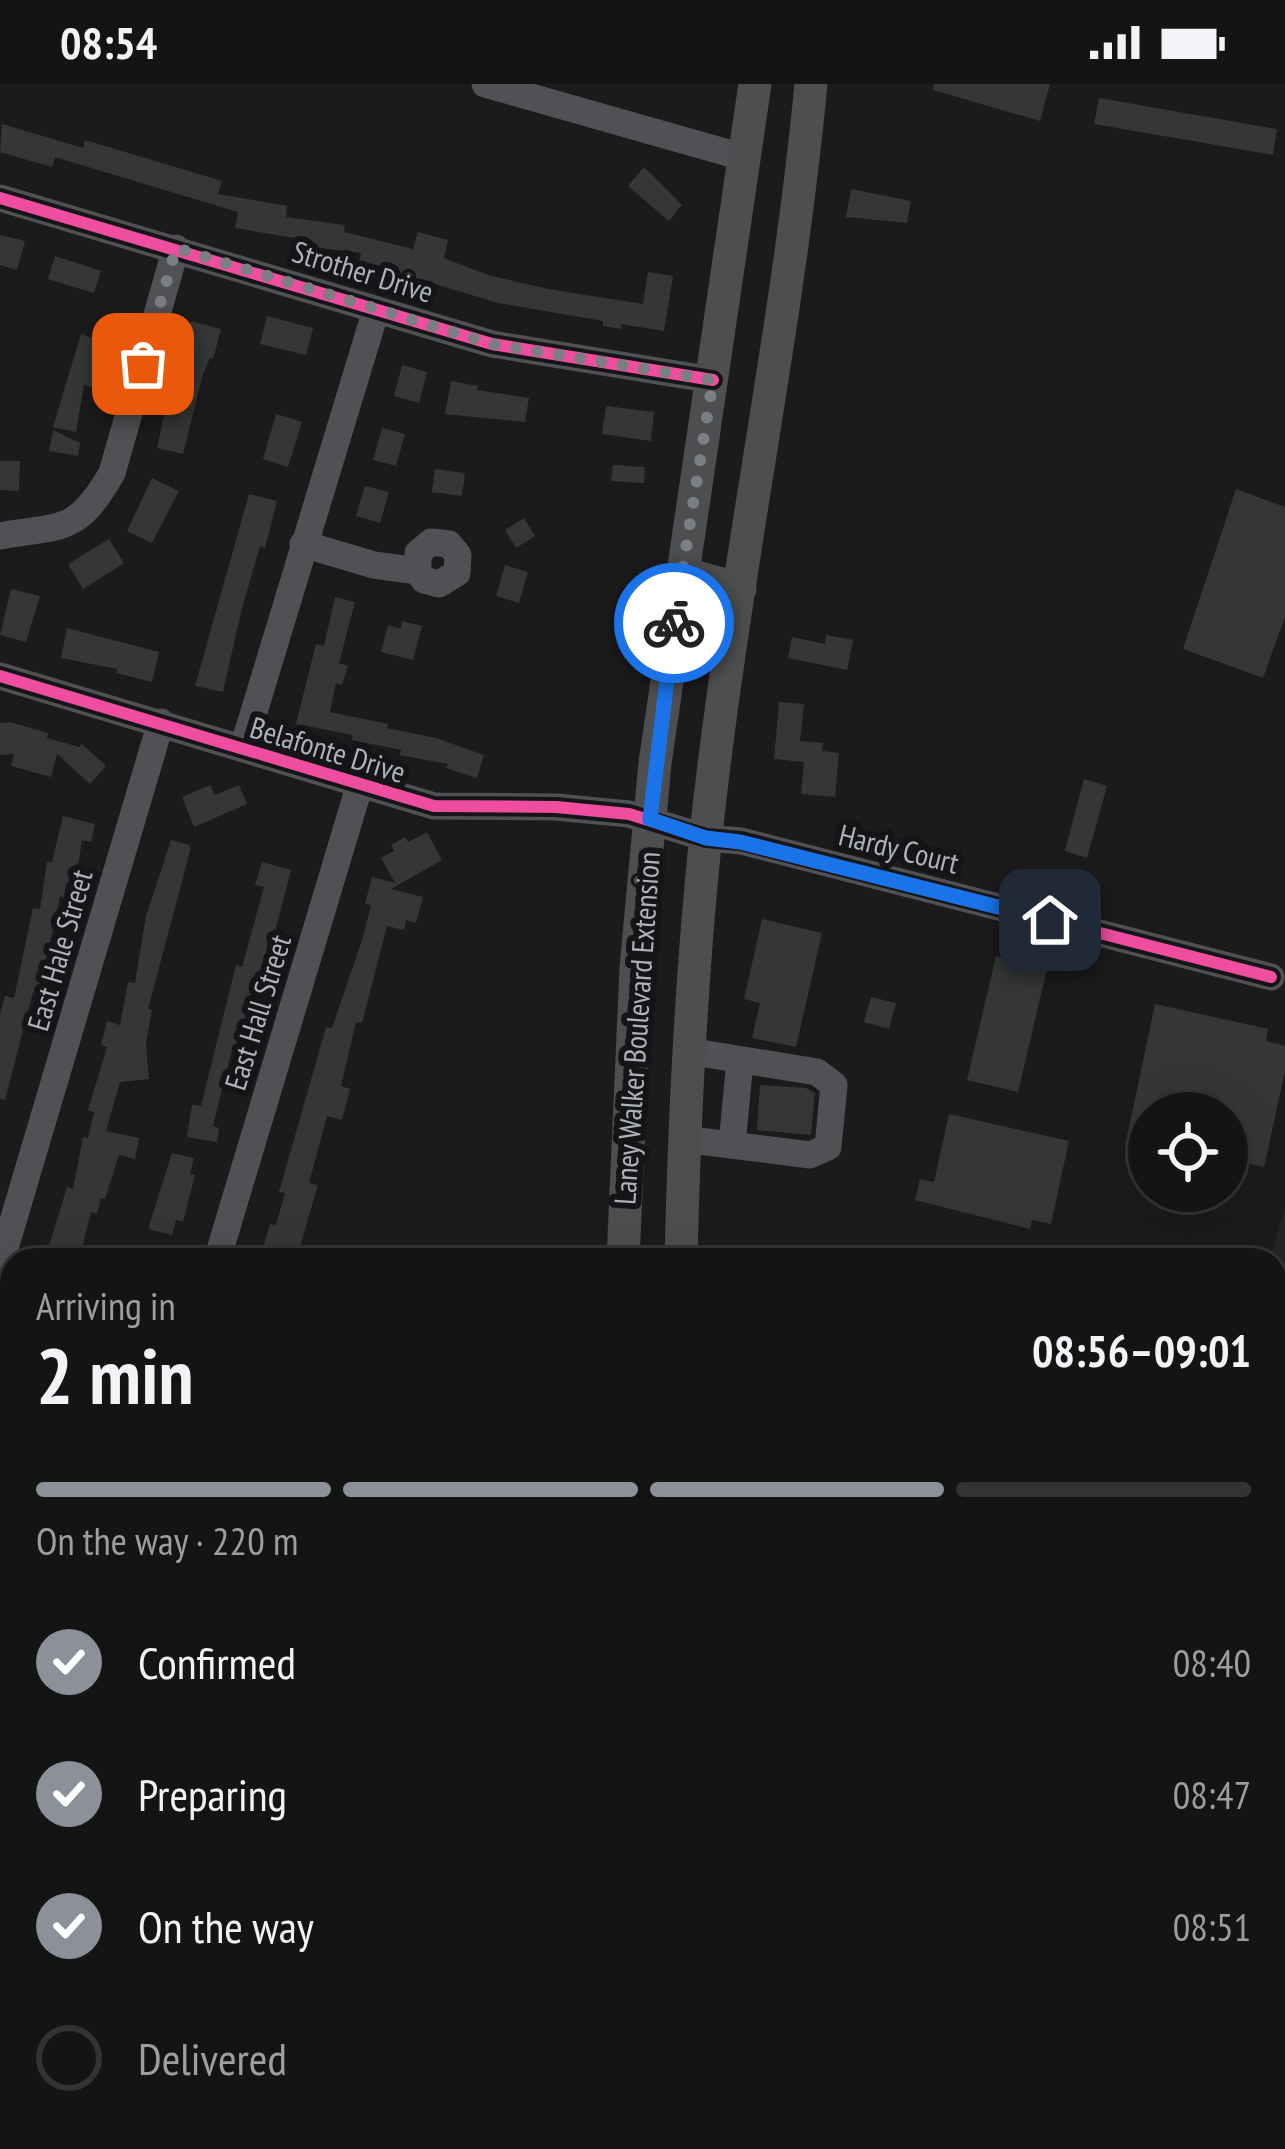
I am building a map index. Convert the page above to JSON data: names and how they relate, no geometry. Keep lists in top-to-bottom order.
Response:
{
  "streets": {
    "main road": ["Laney Walker Boulevard Extension"],
    "street": [
      "Strother Drive",
      "Belafonte Drive",
      "Hardy Court",
      "East Hale Street",
      "East Hall Street"
    ]
  },
  "crossings": [
    ["Strother Drive", "Laney Walker Boulevard Extension"],
    ["Belafonte Drive", "Hardy Court"],
    ["Belafonte Drive", "East Hale Street"],
    ["Belafonte Drive", "East Hall Street"],
    ["Belafonte Drive", "Laney Walker Boulevard Extension"],
    ["Hardy Court", "Laney Walker Boulevard Extension"]
  ],
  "page": {
    "status": "08:54",
    "heading": ["2 min", "Arriving in", "08:56–09:01"],
    "bar": "On the way · 220 m",
    "list": [
      ["Confirmed", "08:40"],
      ["Preparing", "08:47"],
      ["On the way", "08:51"],
      "Delivered"
    ]
  }
}
